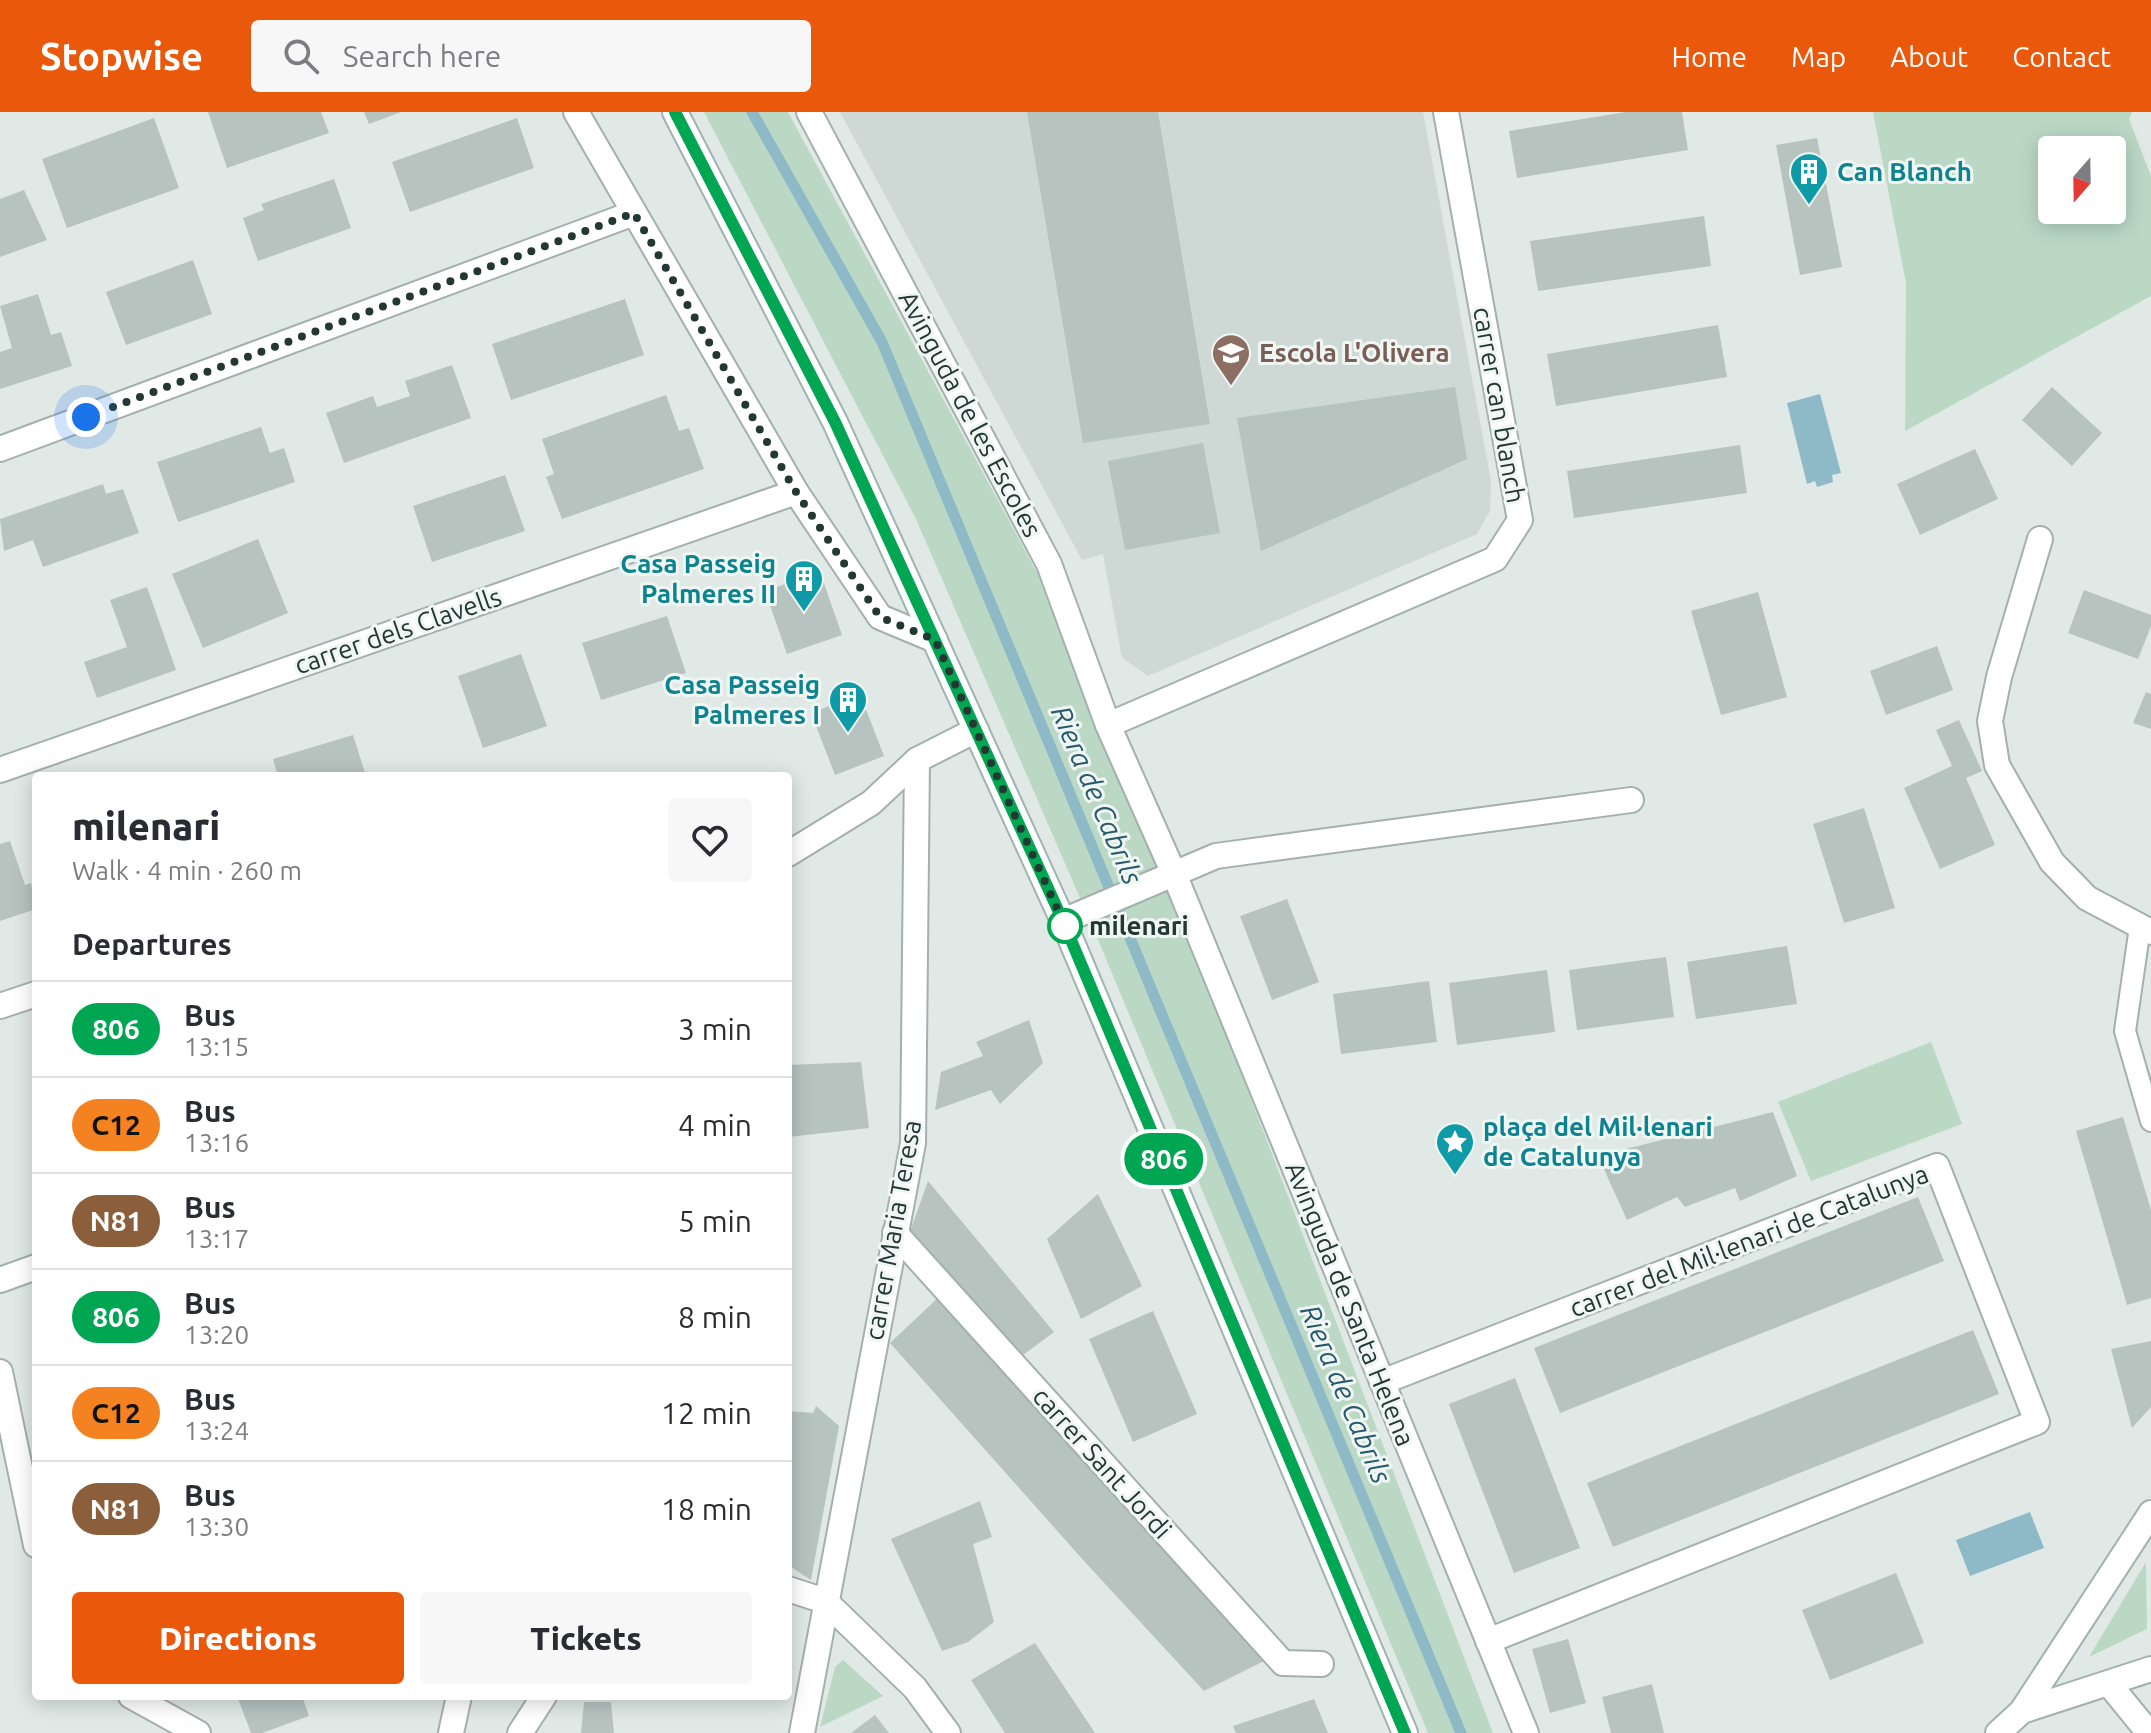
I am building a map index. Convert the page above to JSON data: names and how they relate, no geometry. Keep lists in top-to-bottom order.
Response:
{
  "streets": {
    "street": [
      "carrer can blanch",
      "Avinguda de les Escoles",
      "carrer dels Clavells",
      "carrer Maria Teresa",
      "carrer del Mil·lenari de Catalunya",
      "Avinguda de Santa Helena",
      "carrer Sant Jordi"
    ]
  },
  "crossings": [
    ["carrer can blanch", "Avinguda de les Escoles"],
    ["Avinguda de les Escoles", "Avinguda de Santa Helena"],
    ["carrer Maria Teresa", "carrer Sant Jordi"],
    ["carrer del Mil·lenari de Catalunya", "Avinguda de Santa Helena"]
  ],
  "water": ["Riera de Cabrils"],
  "places": {
    "building": ["Can Blanch", "Casa Passeig Palmeres II", "Casa Passeig Palmeres I"],
    "school or university": ["Escola L'Olivera"],
    "other": ["milenari"],
    "place": ["plaça del Mil·lenari de Catalunya"]
  },
  "lines": ["bus line 806"],
  "north": "bottom",
  "page": {
    "header": "Stopwise",
    "search": "Search here",
    "nav": [
      "Home",
      "Map",
      "About",
      "Contact"
    ],
    "on_map": "806",
    "heading": [
      ["milenari", "Walk · 4 min · 260 m"],
      "Departures"
    ],
    "list": [
      {
        "mark": "806",
        "name": "Bus",
        "note": "13:15",
        "value": "3 min"
      },
      {
        "mark": "C12",
        "name": "Bus",
        "note": "13:16",
        "value": "4 min"
      },
      {
        "mark": "N81",
        "name": "Bus",
        "note": "13:17",
        "value": "5 min"
      },
      {
        "mark": "806",
        "name": "Bus",
        "note": "13:20",
        "value": "8 min"
      },
      {
        "mark": "C12",
        "name": "Bus",
        "note": "13:24",
        "value": "12 min"
      },
      {
        "mark": "N81",
        "name": "Bus",
        "note": "13:30",
        "value": "18 min"
      }
    ],
    "buttons": ["Directions", "Tickets"]
  }
}
